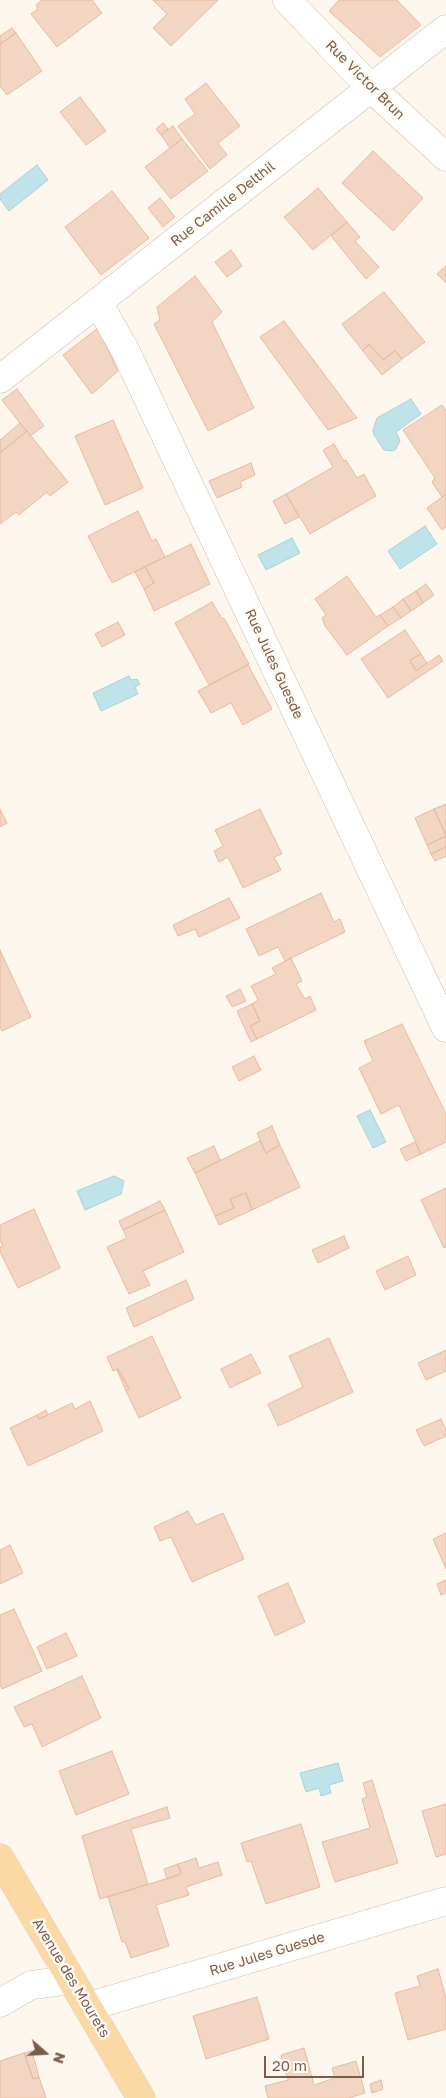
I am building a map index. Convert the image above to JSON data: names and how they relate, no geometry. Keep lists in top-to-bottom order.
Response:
{
  "streets": {
    "main road": ["Avenue des Mourets"],
    "street": ["Rue Victor Brun", "Rue Camille Delthil", "Rue Jules Guesde"]
  },
  "crossings": [
    ["Rue Victor Brun", "Rue Camille Delthil"],
    ["Rue Camille Delthil", "Rue Jules Guesde"],
    ["Rue Jules Guesde", "Avenue des Mourets"]
  ],
  "scale_bar": "20 m",
  "north": "right"
}
